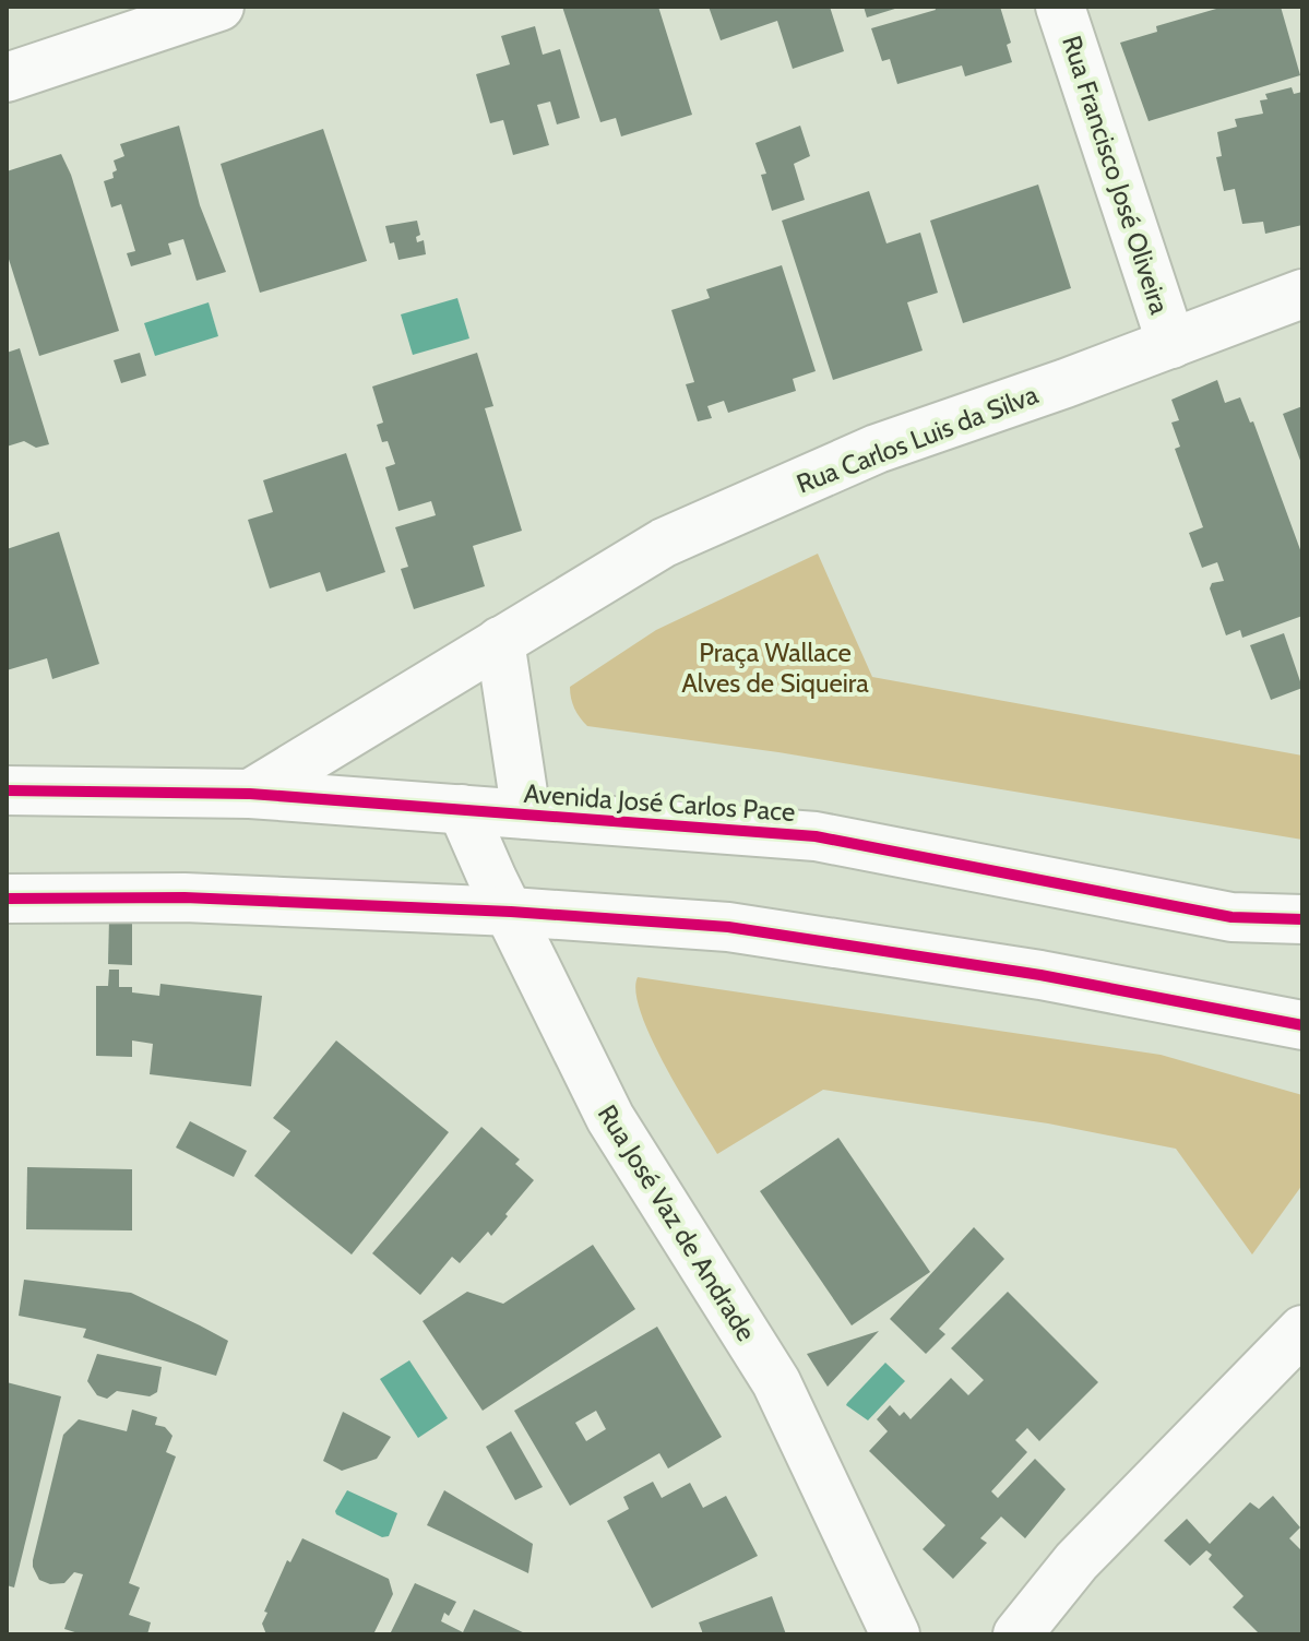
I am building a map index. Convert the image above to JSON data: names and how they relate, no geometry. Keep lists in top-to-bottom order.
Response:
{
  "streets": {
    "street": [
      "Rua Francisco José Oliveira",
      "Rua Carlos Luis da Silva",
      "Avenida José Carlos Pace",
      "Rua José Vaz de Andrade"
    ]
  },
  "crossings": [
    ["Rua Francisco José Oliveira", "Rua Carlos Luis da Silva"],
    ["Rua Carlos Luis da Silva", "Avenida José Carlos Pace"],
    ["Avenida José Carlos Pace", "Rua José Vaz de Andrade"]
  ],
  "parks": ["Praça Wallace Alves de Siqueira"]
}
